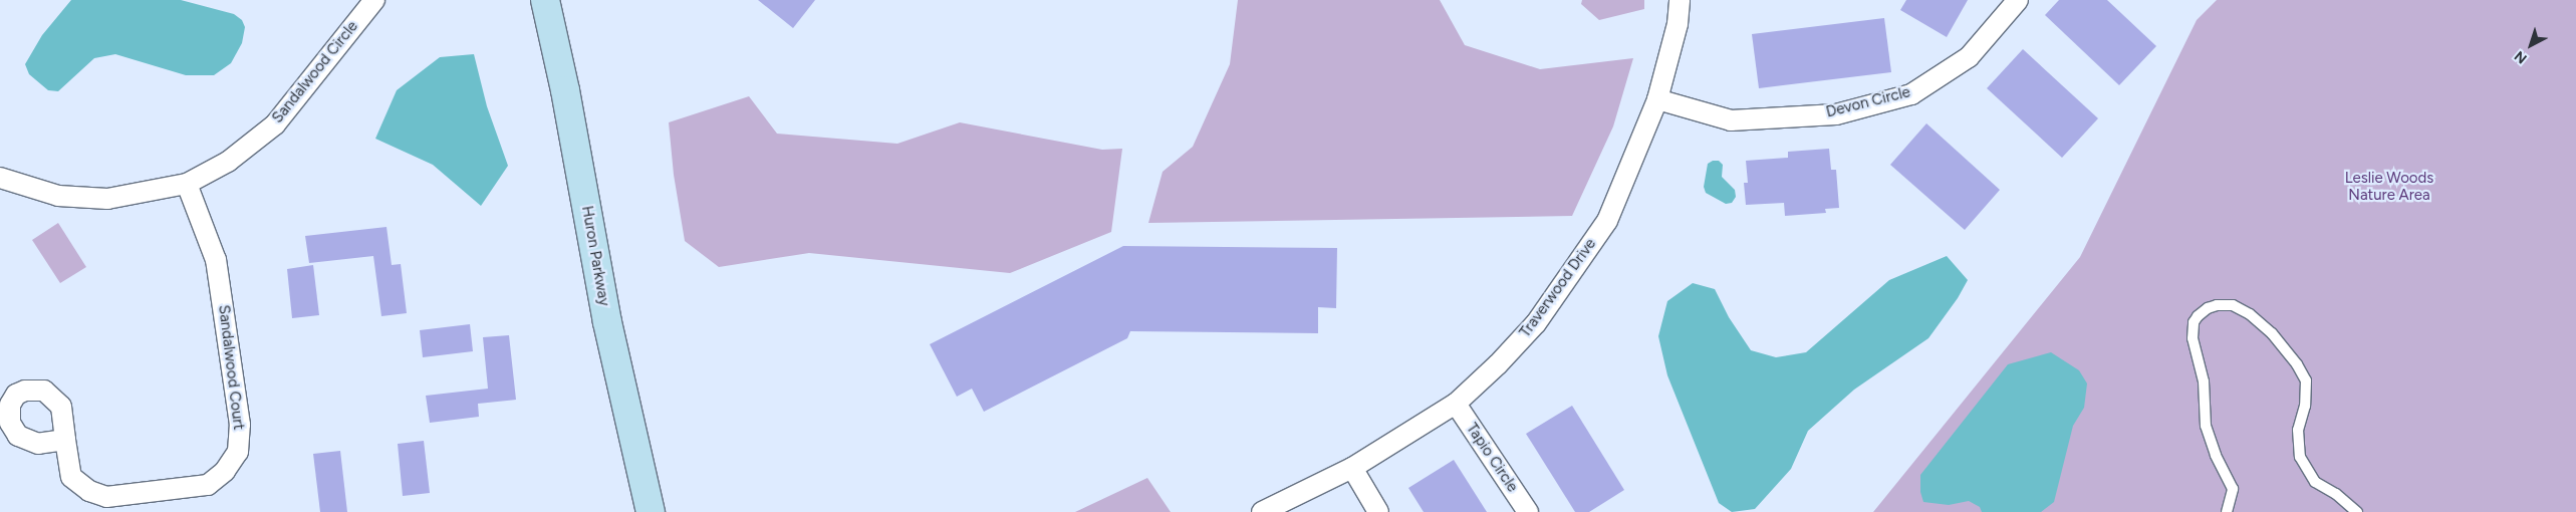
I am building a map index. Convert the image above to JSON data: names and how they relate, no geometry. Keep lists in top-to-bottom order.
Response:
{
  "streets": {
    "street": [
      "Sandalwood Circle",
      "Devon Circle",
      "Huron Parkway",
      "Traverwood Drive",
      "Sandalwood Court",
      "Tapio Circle"
    ]
  },
  "crossings": [
    ["Sandalwood Circle", "Sandalwood Court"],
    ["Devon Circle", "Traverwood Drive"],
    ["Traverwood Drive", "Tapio Circle"]
  ],
  "parks": ["Leslie Woods Nature Area"],
  "north": "bottom left"
}
